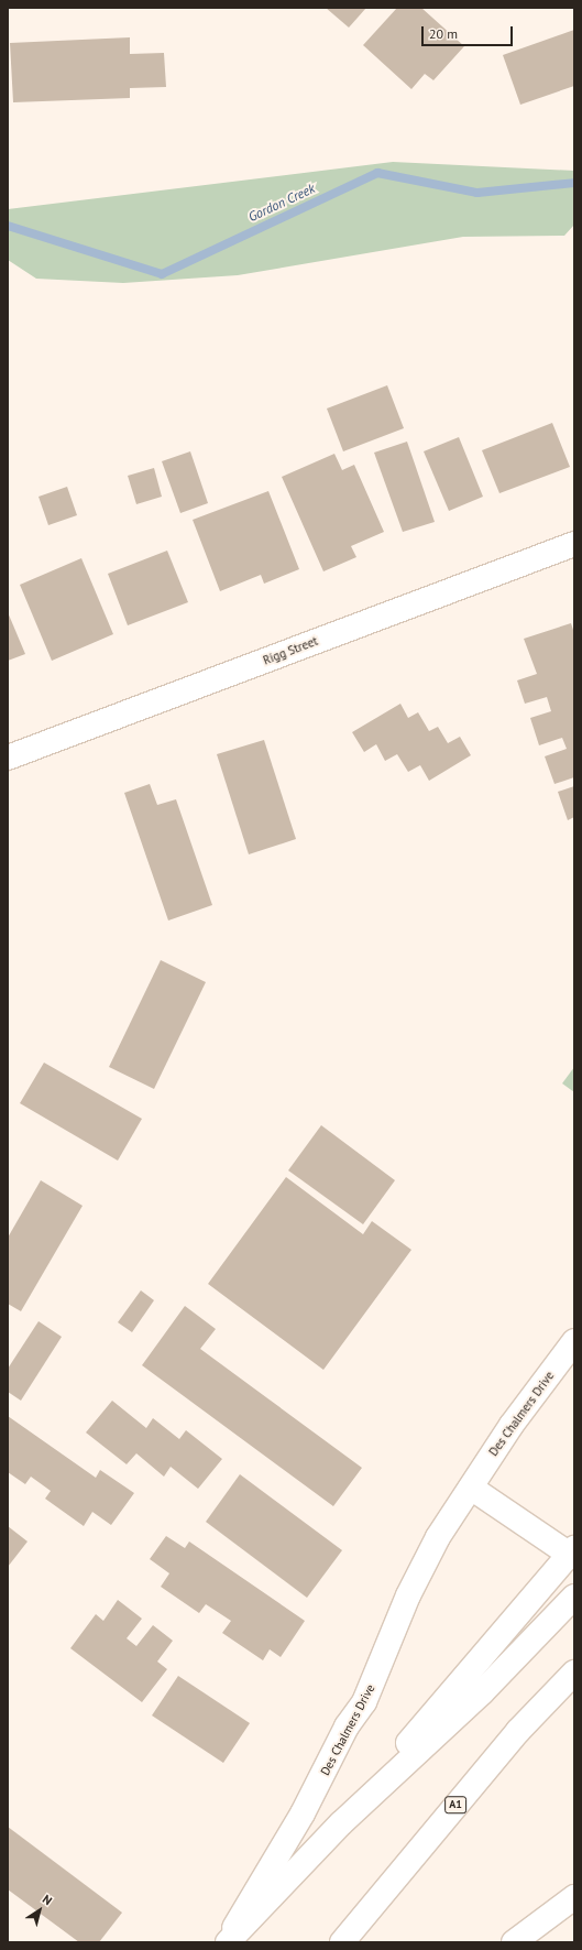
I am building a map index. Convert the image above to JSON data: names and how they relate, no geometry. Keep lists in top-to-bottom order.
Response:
{
  "streets": {
    "main road": ["Rigg Street", "Des Chalmers Drive", "A1"]
  },
  "water": ["Gordon Creek"],
  "scale_bar": "20 m",
  "north": "top right"
}
